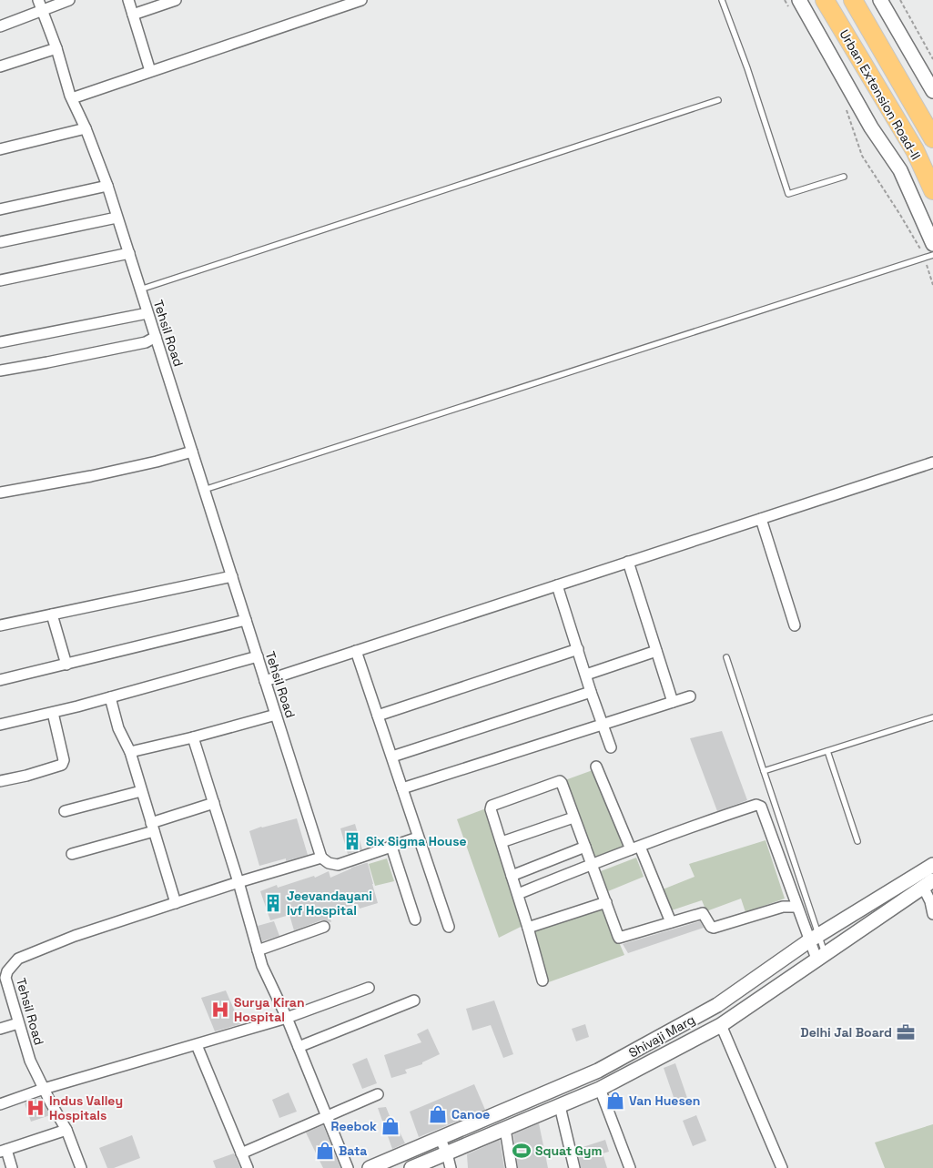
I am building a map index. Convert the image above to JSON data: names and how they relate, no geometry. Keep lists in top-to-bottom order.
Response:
{
  "streets": {
    "highway": ["Urban Extension Road-II"],
    "main road": ["Shivaji Marg"],
    "street": ["Tehsil Road"]
  },
  "places": {
    "building": ["Six Sigma House", "Jeevandayani Ivf Hospital"],
    "hospital": ["Surya Kiran Hospital", "Indus Valley Hospitals"],
    "office": ["Delhi Jal Board"],
    "shop": [
      "Van Huesen",
      "Canoe",
      "Reebok",
      "Bata"
    ],
    "sports": ["Squat Gym"]
  }
}
